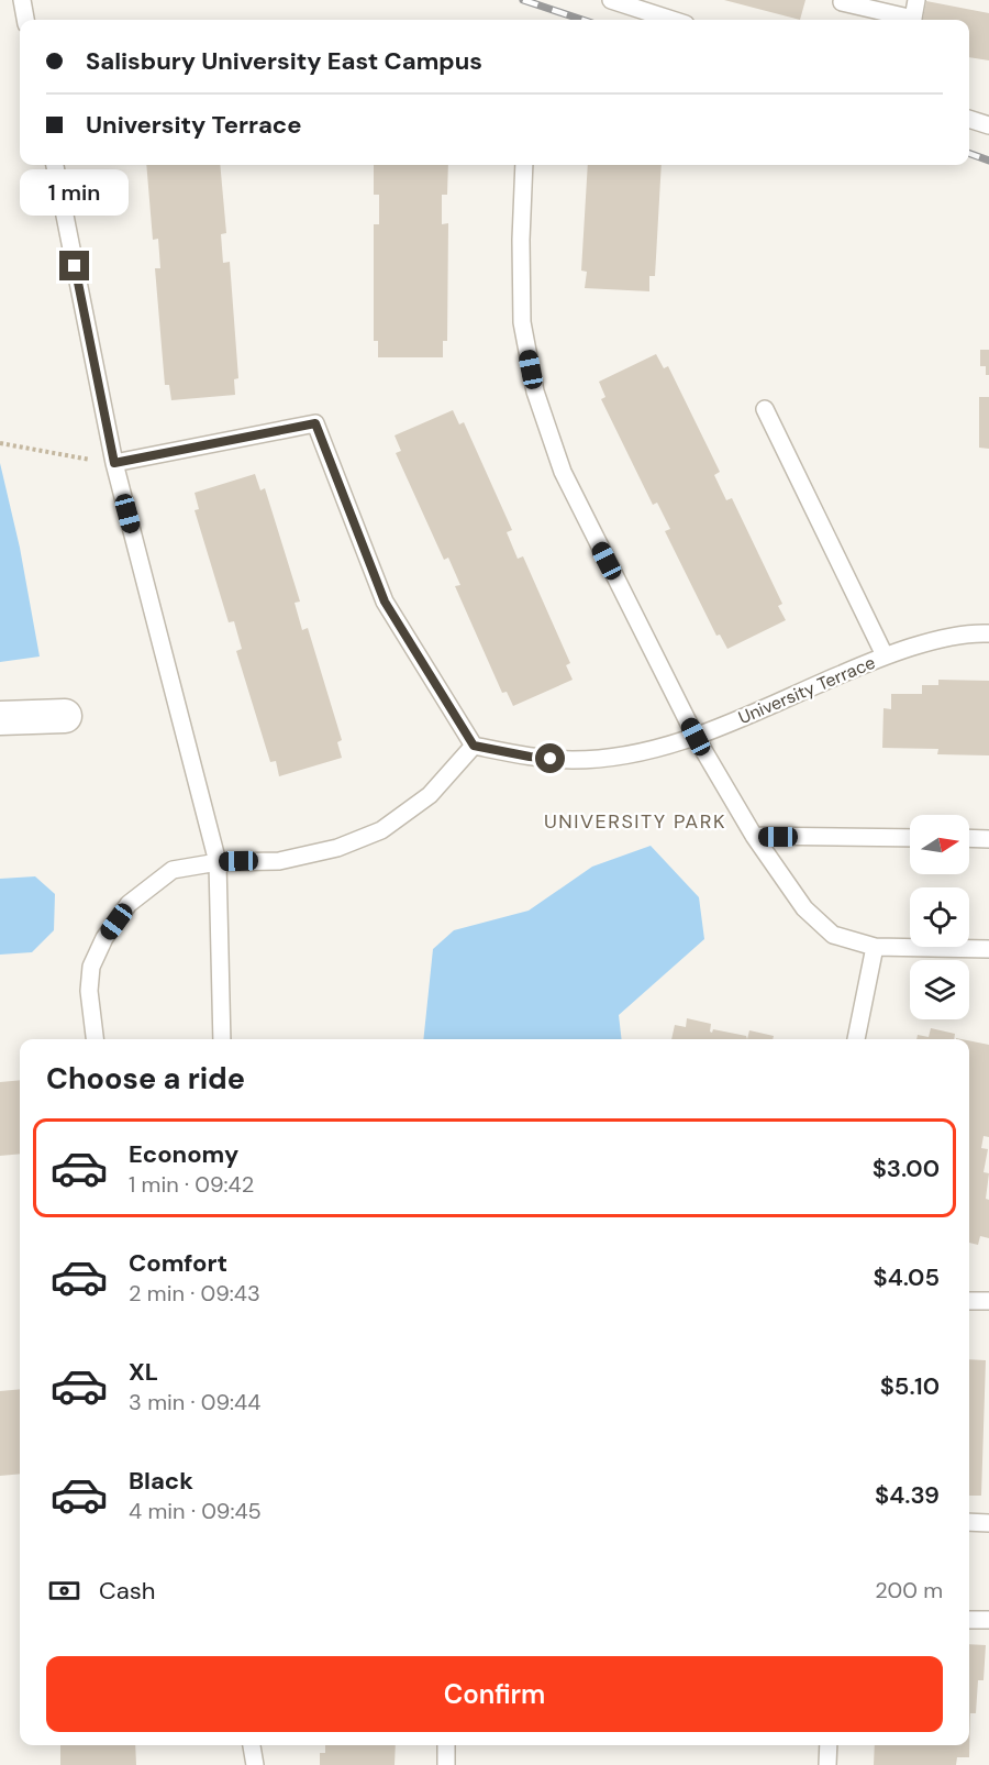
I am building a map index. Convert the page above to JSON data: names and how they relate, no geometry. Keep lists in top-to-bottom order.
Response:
{
  "streets": {
    "lane": ["University Terrace"]
  },
  "districts": ["UNIVERSITY PARK"],
  "north": "right",
  "page": {
    "banner": ["Salisbury University East Campus", "University Terrace"],
    "bubble": "1 min",
    "heading": "Choose a ride",
    "list": [
      {
        "name": "Economy",
        "note": "1 min · 09:42",
        "value": "$3.00"
      },
      {
        "name": "Comfort",
        "note": "2 min · 09:43",
        "value": "$4.05"
      },
      {
        "name": "XL",
        "note": "3 min · 09:44",
        "value": "$5.10"
      },
      {
        "name": "Black",
        "note": "4 min · 09:45",
        "value": "$4.39"
      }
    ],
    "pay": ["Cash", "200 m"],
    "buttons": "Confirm"
  }
}
